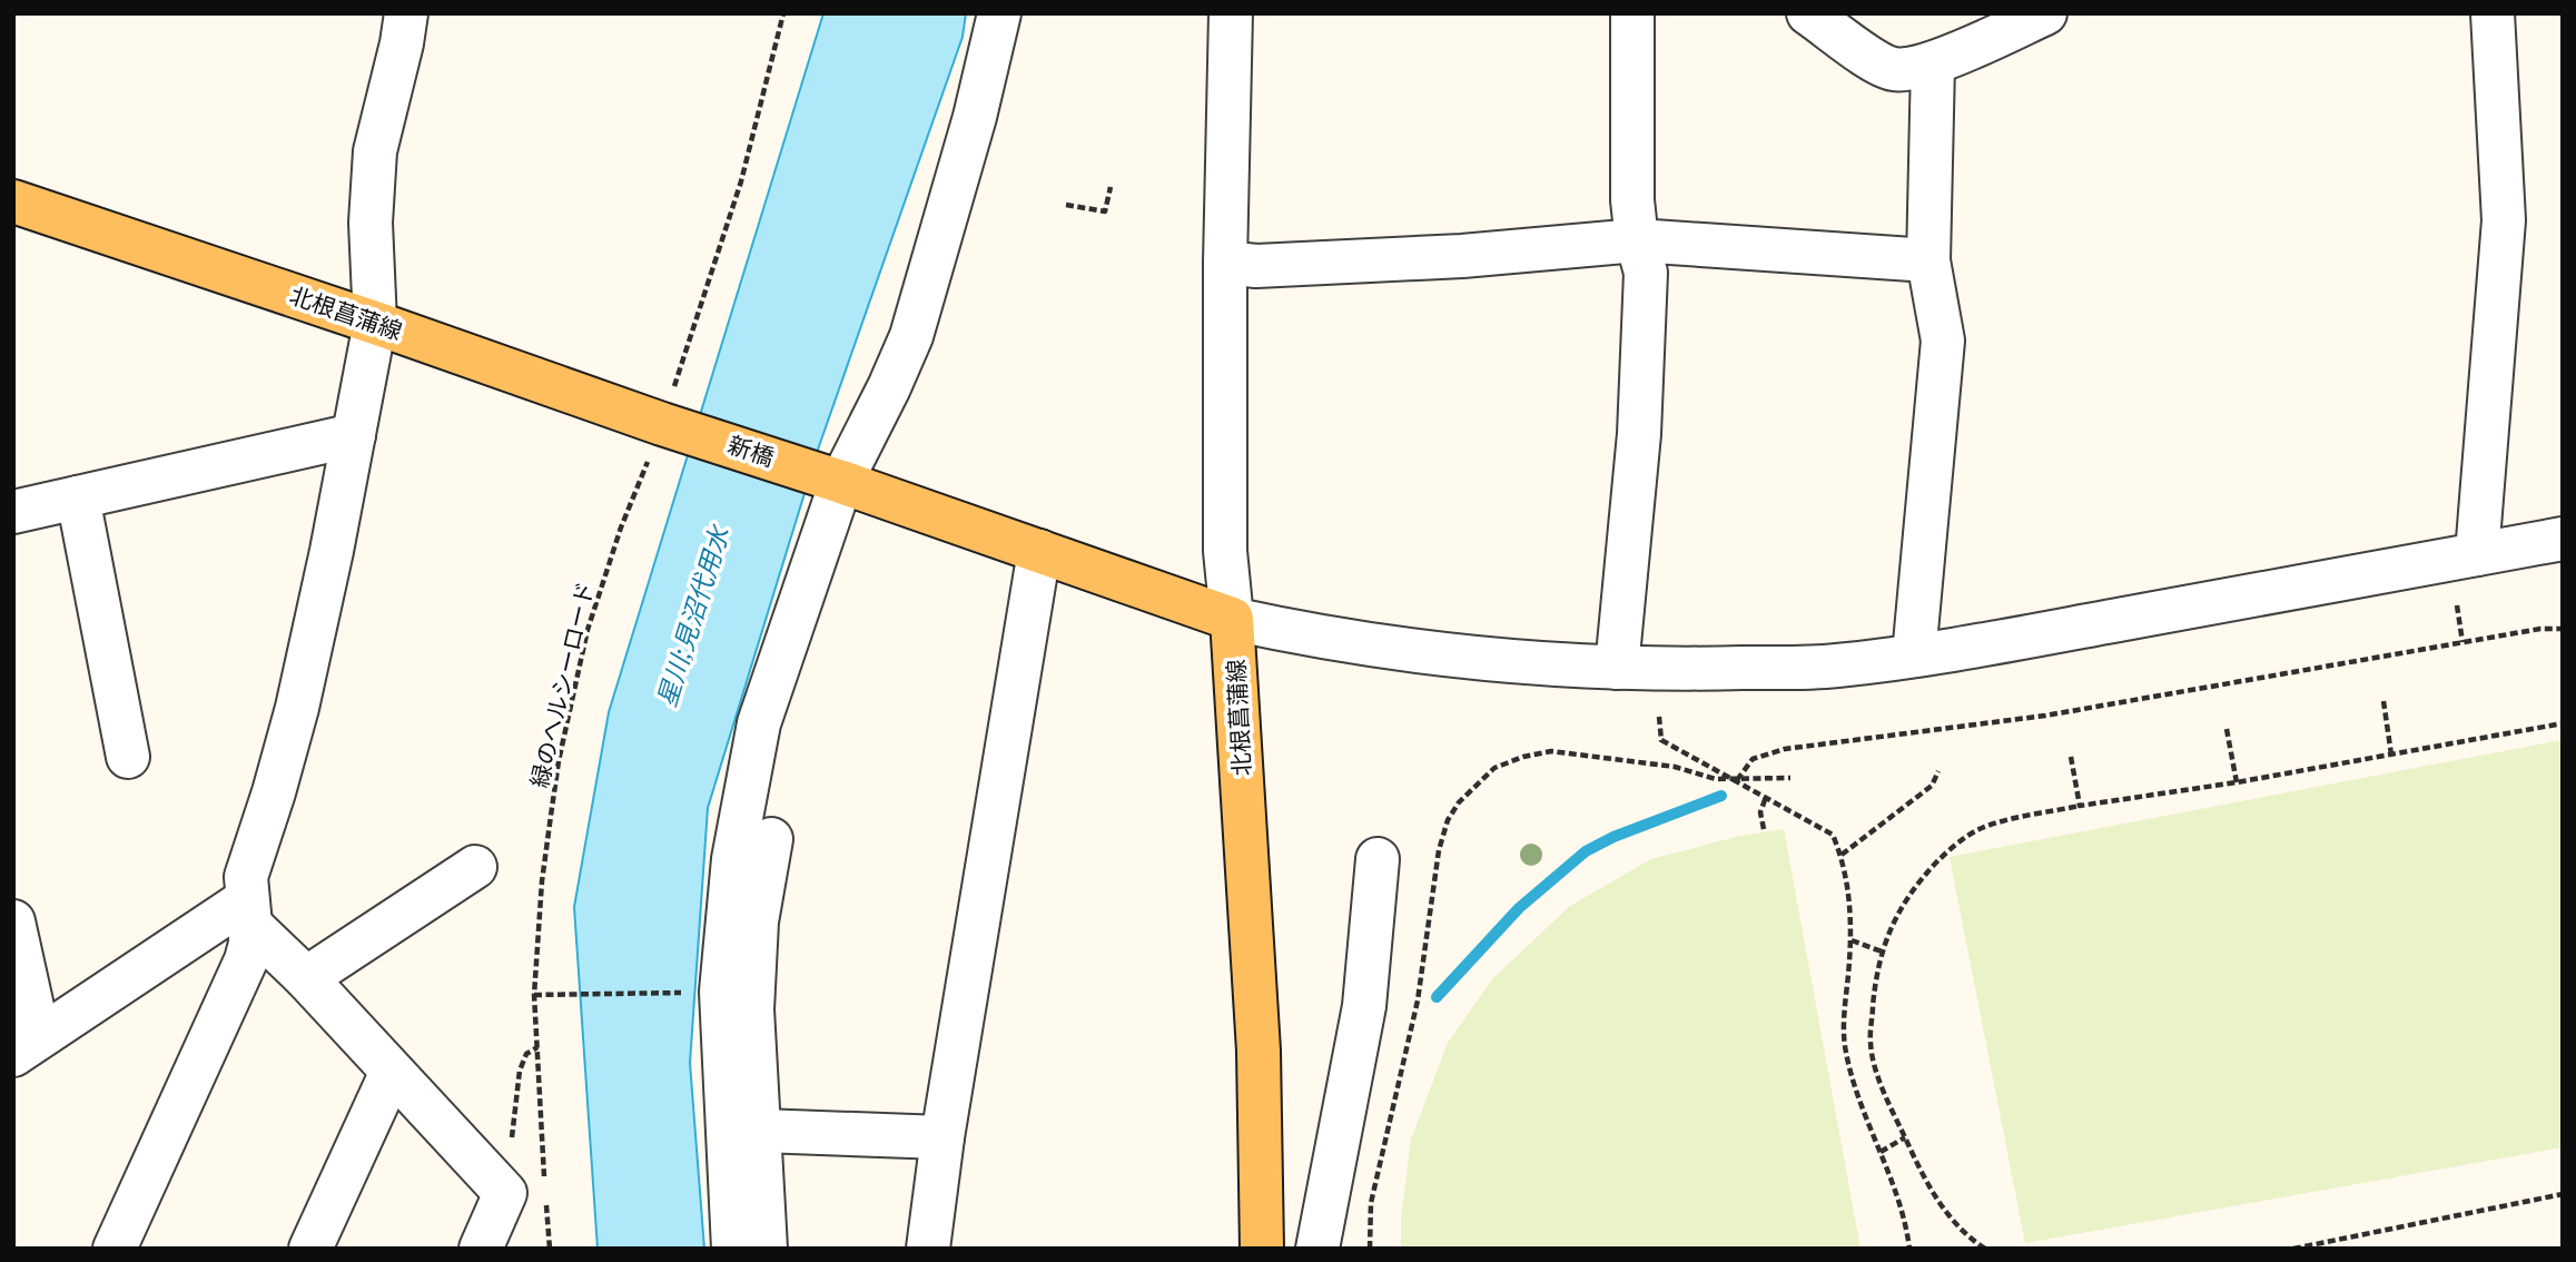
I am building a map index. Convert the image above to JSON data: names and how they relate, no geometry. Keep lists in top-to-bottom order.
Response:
{
  "streets": {
    "main road": ["北根菖蒲線", "新橋"],
    "path": ["緑のヘルシーロード"]
  },
  "crossings": [
    ["北根菖蒲線", "新橋"],
    ["北根菖蒲線", "緑のヘルシーロード"],
    ["新橋", "緑のヘルシーロード"]
  ],
  "water": ["星川;見沼代用水"]
}
